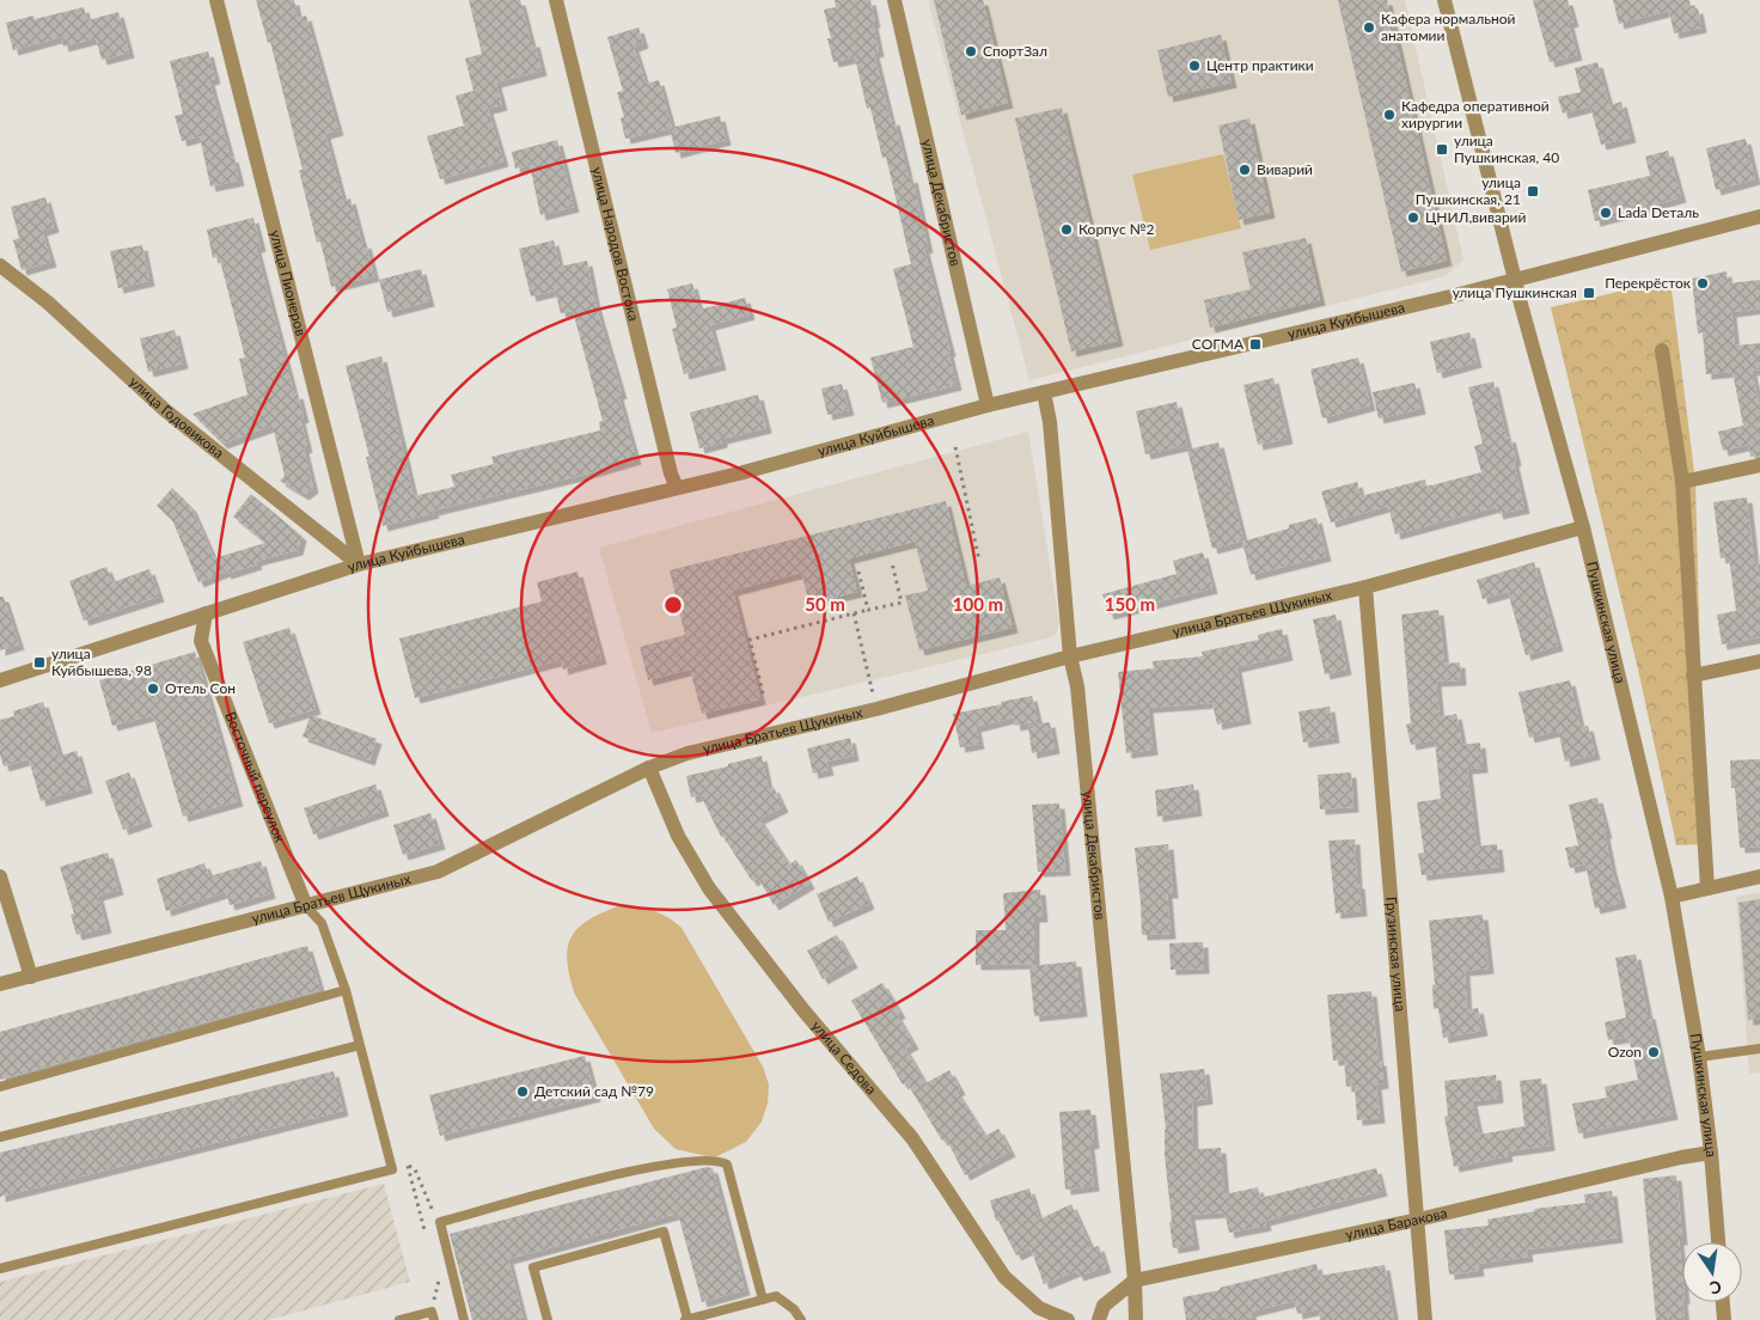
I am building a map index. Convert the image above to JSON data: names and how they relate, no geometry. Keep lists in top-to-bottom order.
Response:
{
  "streets": {
    "street": [
      "улица Декабристов",
      "улица Народов Востока",
      "улица Пионеров",
      "улица Куйбышева",
      "улица Годовикова",
      "улица Братьев Щукиных",
      "Пушкинская улица",
      "Восточный переулок",
      "Грузинская улица",
      "улица Седова",
      "улица Баракова"
    ]
  },
  "crossings": [
    ["улица Декабристов", "улица Куйбышева"],
    ["улица Декабристов", "улица Братьев Щукиных"],
    ["улица Декабристов", "улица Баракова"],
    ["улица Народов Востока", "улица Куйбышева"],
    ["улица Пионеров", "улица Куйбышева"],
    ["улица Пионеров", "улица Годовикова"],
    ["улица Куйбышева", "улица Годовикова"],
    ["улица Куйбышева", "Пушкинская улица"],
    ["улица Куйбышева", "Восточный переулок"],
    ["улица Братьев Щукиных", "Пушкинская улица"],
    ["улица Братьев Щукиных", "Восточный переулок"],
    ["улица Братьев Щукиных", "Грузинская улица"],
    ["улица Братьев Щукиных", "улица Седова"],
    ["Пушкинская улица", "улица Баракова"],
    ["Грузинская улица", "улица Баракова"]
  ],
  "places": {
    "other": [
      "Кафера нормальной анатомии",
      "СпортЗал",
      "Центр практики",
      "Кафедра оперативной хирургии",
      "Виварий",
      "Lada Dеталь",
      "ЦНИЛ,виварий",
      "Корпус №2",
      "Перекрёсток",
      "Отель Сон",
      "Ozon",
      "Детский сад №79"
    ],
    "transit": [
      "улица Пушкинская, 40",
      "улица Пушкинская, 21",
      "улица Пушкинская",
      "СОГМА",
      "улица Куйбышева, 98"
    ]
  },
  "north": "bottom",
  "rings": ["50 m", "100 m", "150 m"]
}
